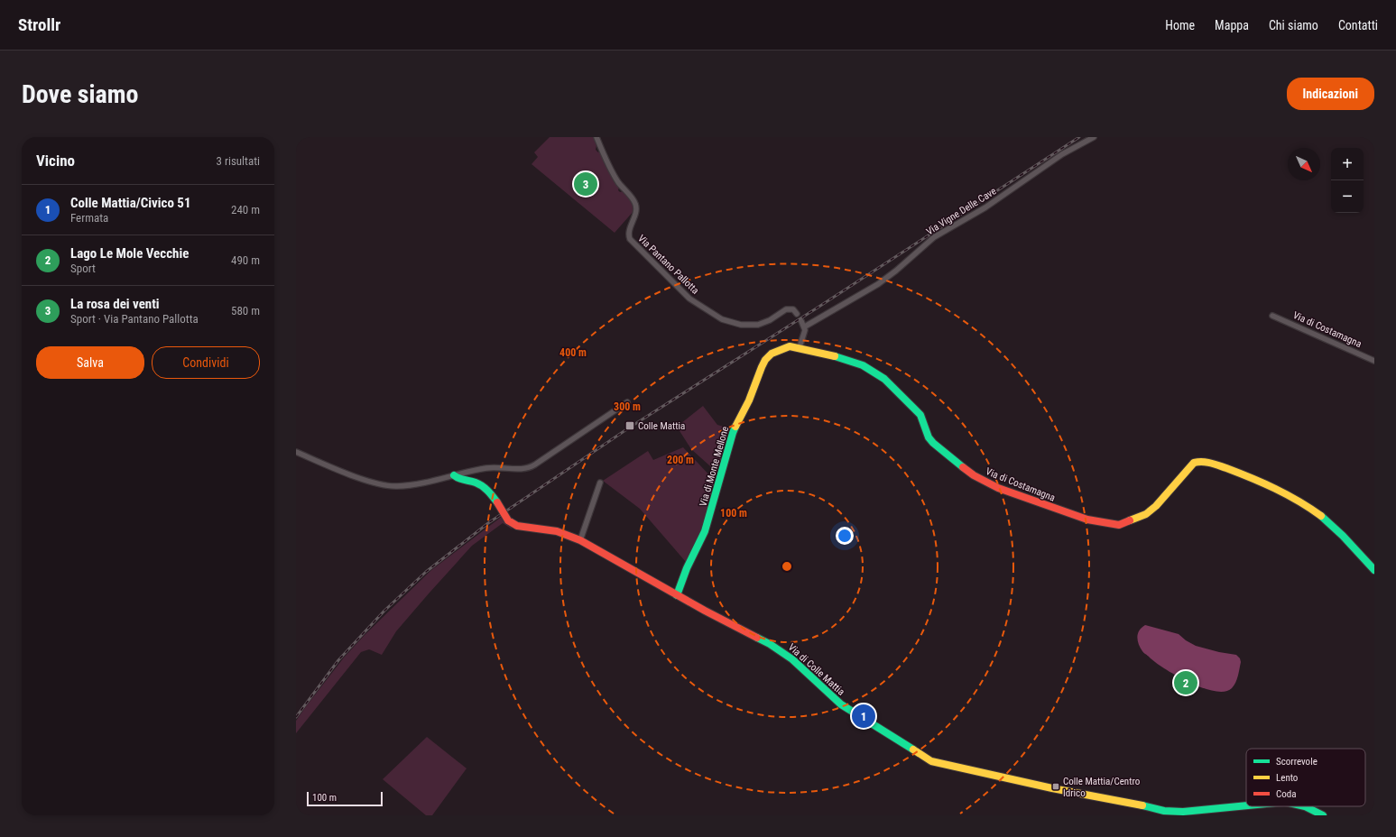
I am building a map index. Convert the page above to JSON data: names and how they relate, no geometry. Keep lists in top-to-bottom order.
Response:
{
  "streets": {
    "street": [
      "Via Vigne Delle Cave",
      "Via Pantano Pallotta",
      "Via di Costamagna",
      "Via di Monte Mellone",
      "Via di Colle Mattia"
    ]
  },
  "crossings": [
    ["Via di Costamagna", "Via di Monte Mellone"],
    ["Via di Monte Mellone", "Via di Colle Mattia"]
  ],
  "places": {
    "transit": ["Colle Mattia", "Colle Mattia/Centro Idrico"]
  },
  "legend": ["Scorrevole", "Lento", "Coda"],
  "scale_bar": "100 m",
  "north": "bottom right",
  "page": {
    "header": "Strollr",
    "nav": [
      "Home",
      "Mappa",
      "Chi siamo",
      "Contatti"
    ],
    "buttons": [
      "Indicazioni",
      ["Salva", "Condividi"]
    ],
    "title": "Dove siamo",
    "heading": ["Vicino", "3 risultati"],
    "map_buttons": ["+", "−"],
    "pins": ["3", "2", "1"],
    "list": [
      {
        "mark": "1",
        "name": "Colle Mattia/Civico 51",
        "note": "Fermata",
        "value": "240 m"
      },
      {
        "mark": "2",
        "name": "Lago Le Mole Vecchie",
        "note": "Sport",
        "value": "490 m"
      },
      {
        "mark": "3",
        "name": "La rosa dei venti",
        "note": "Sport · Via Pantano Pallotta",
        "value": "580 m"
      }
    ],
    "scale": "100 m"
  },
  "rings": [
    "400 m",
    "300 m",
    "200 m",
    "100 m"
  ]
}
